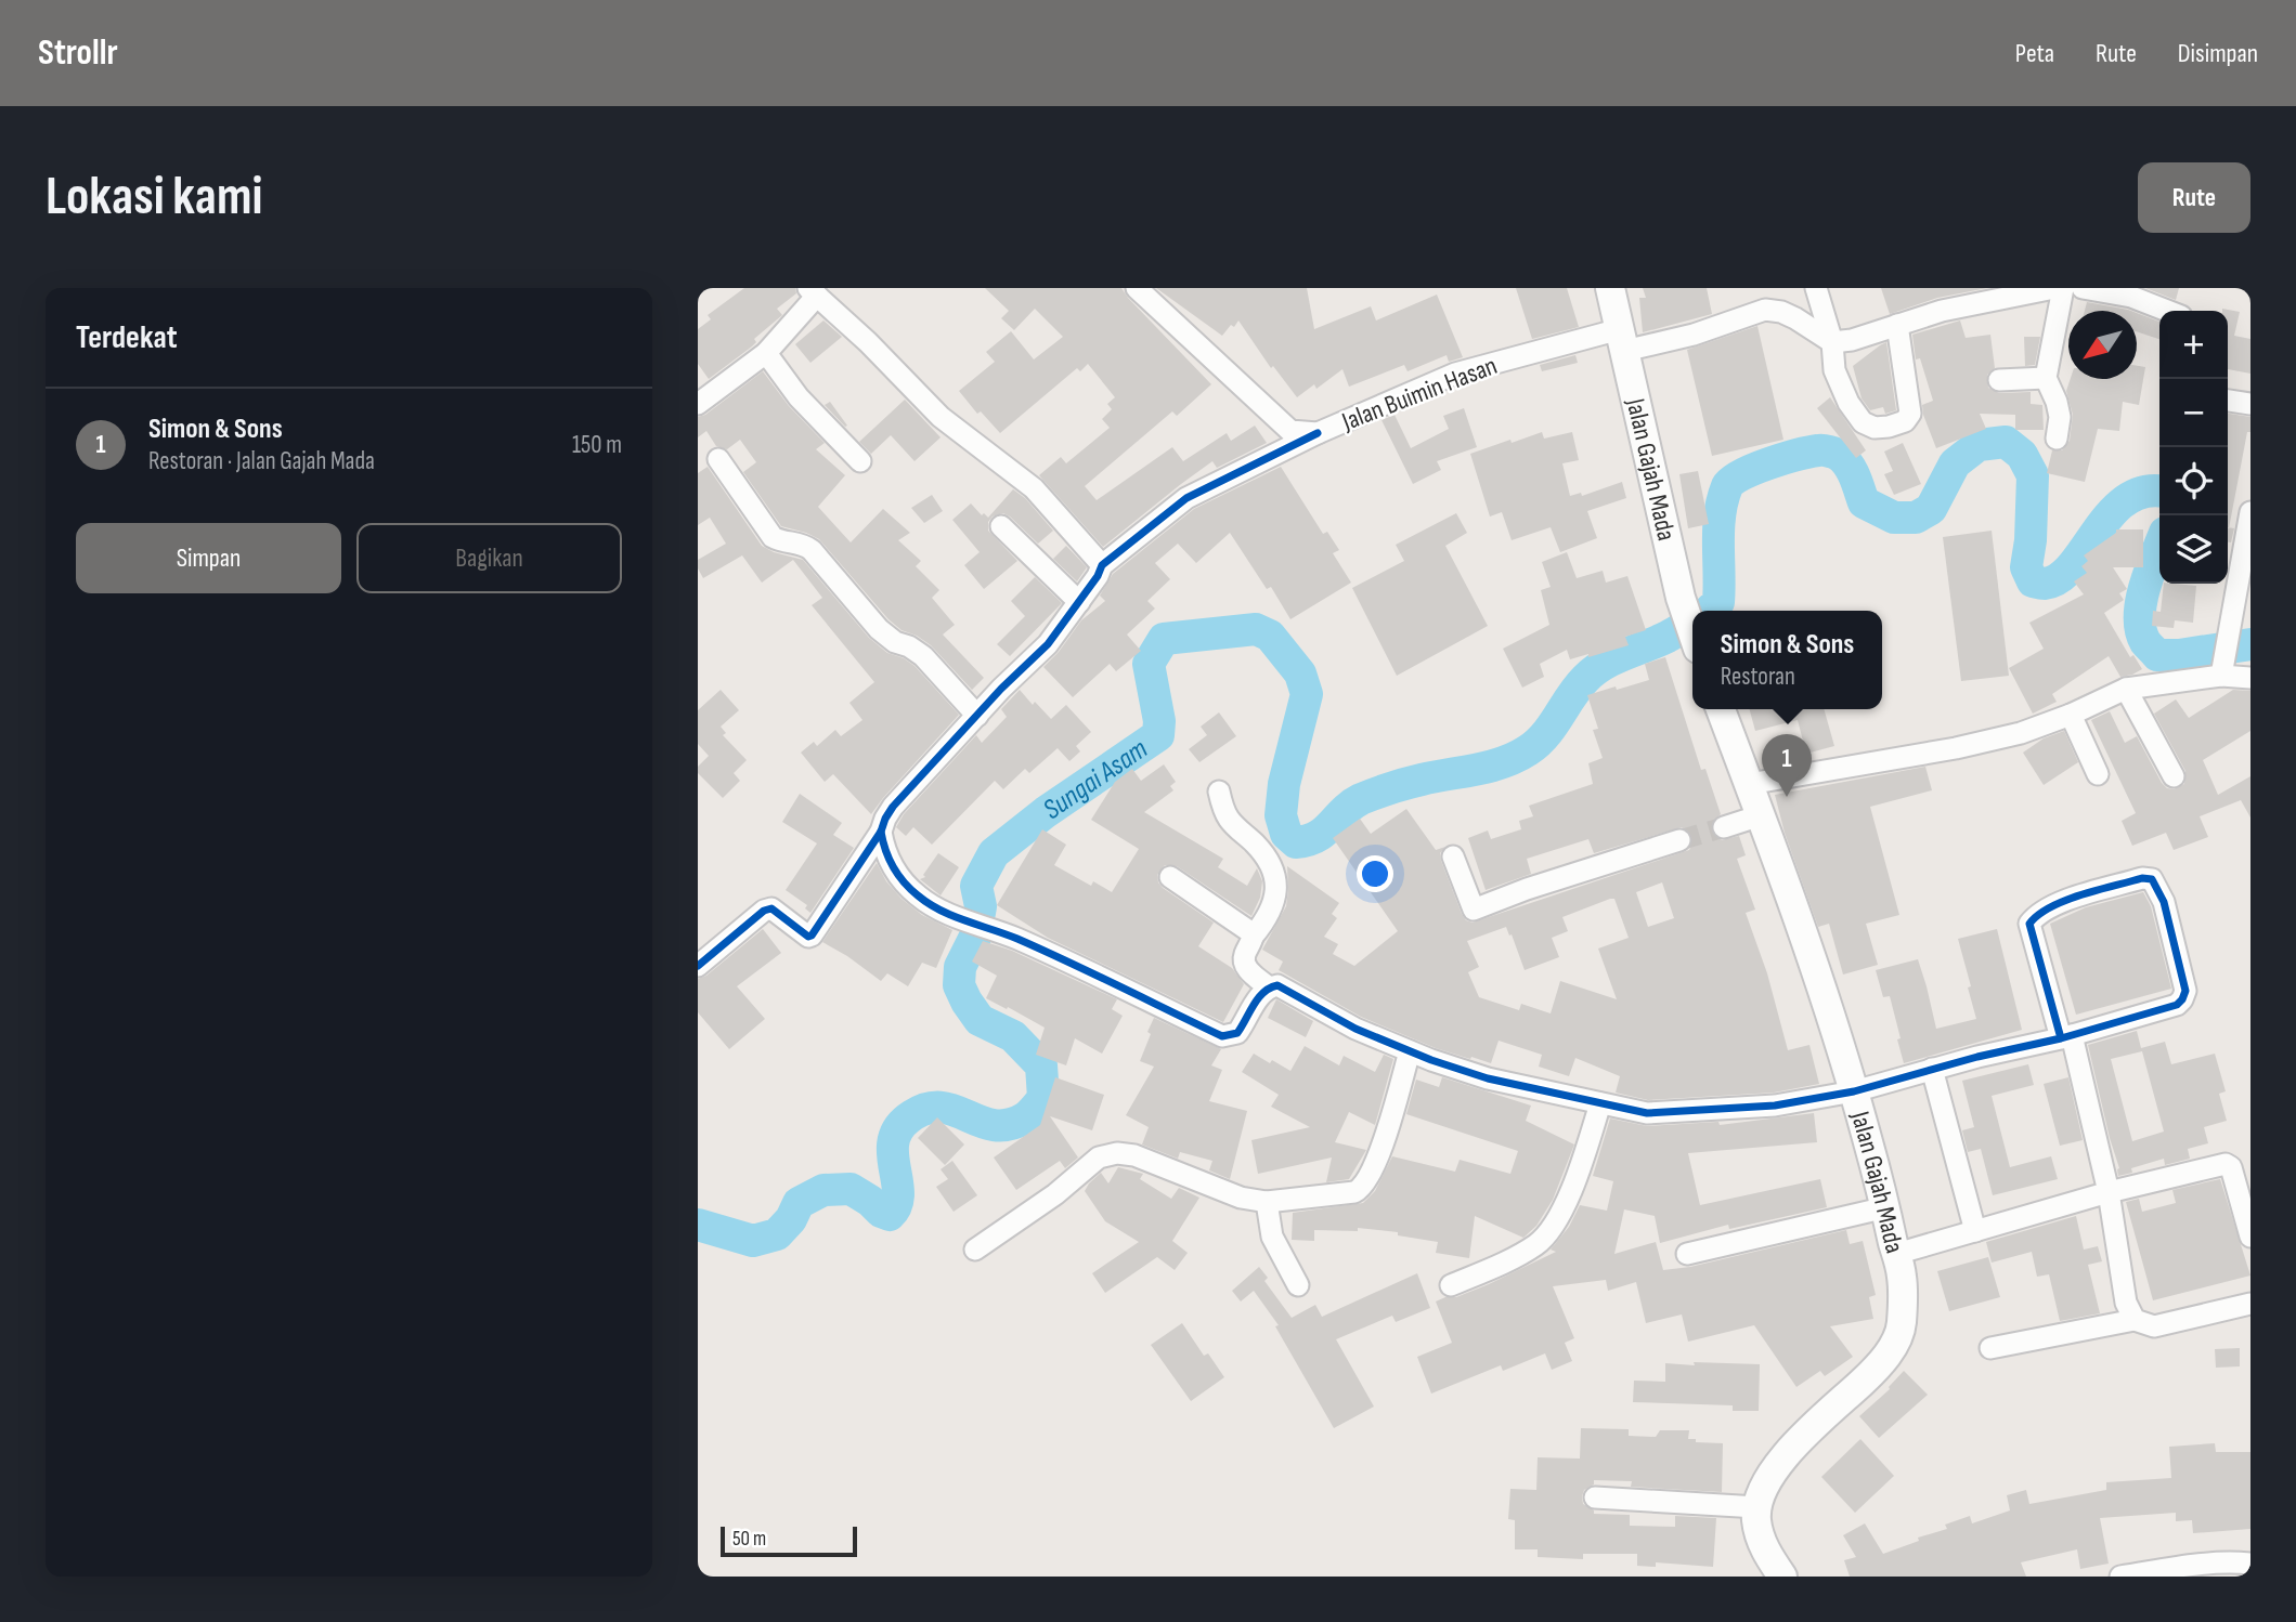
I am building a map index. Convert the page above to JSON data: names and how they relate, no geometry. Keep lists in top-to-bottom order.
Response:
{
  "streets": {
    "main road": ["Jalan Gajah Mada"],
    "street": ["Jalan Buimin Hasan"]
  },
  "crossings": [
    ["Jalan Buimin Hasan", "Jalan Gajah Mada"]
  ],
  "water": ["Sungai Asam"],
  "scale_bar": "50 m",
  "north": "bottom left",
  "page": {
    "header": "Strollr",
    "nav": ["Peta", "Rute", "Disimpan"],
    "buttons": [
      "Rute",
      ["Simpan", "Bagikan"]
    ],
    "title": "Lokasi kami",
    "heading": "Terdekat",
    "map_buttons": ["+", "−"],
    "list": [
      {
        "mark": "1",
        "name": "Simon & Sons",
        "note": "Restoran · Jalan Gajah Mada",
        "value": "150 m"
      }
    ],
    "popup": ["Simon & Sons", "Restoran"],
    "pins": "1",
    "scale": "50 m"
  }
}
